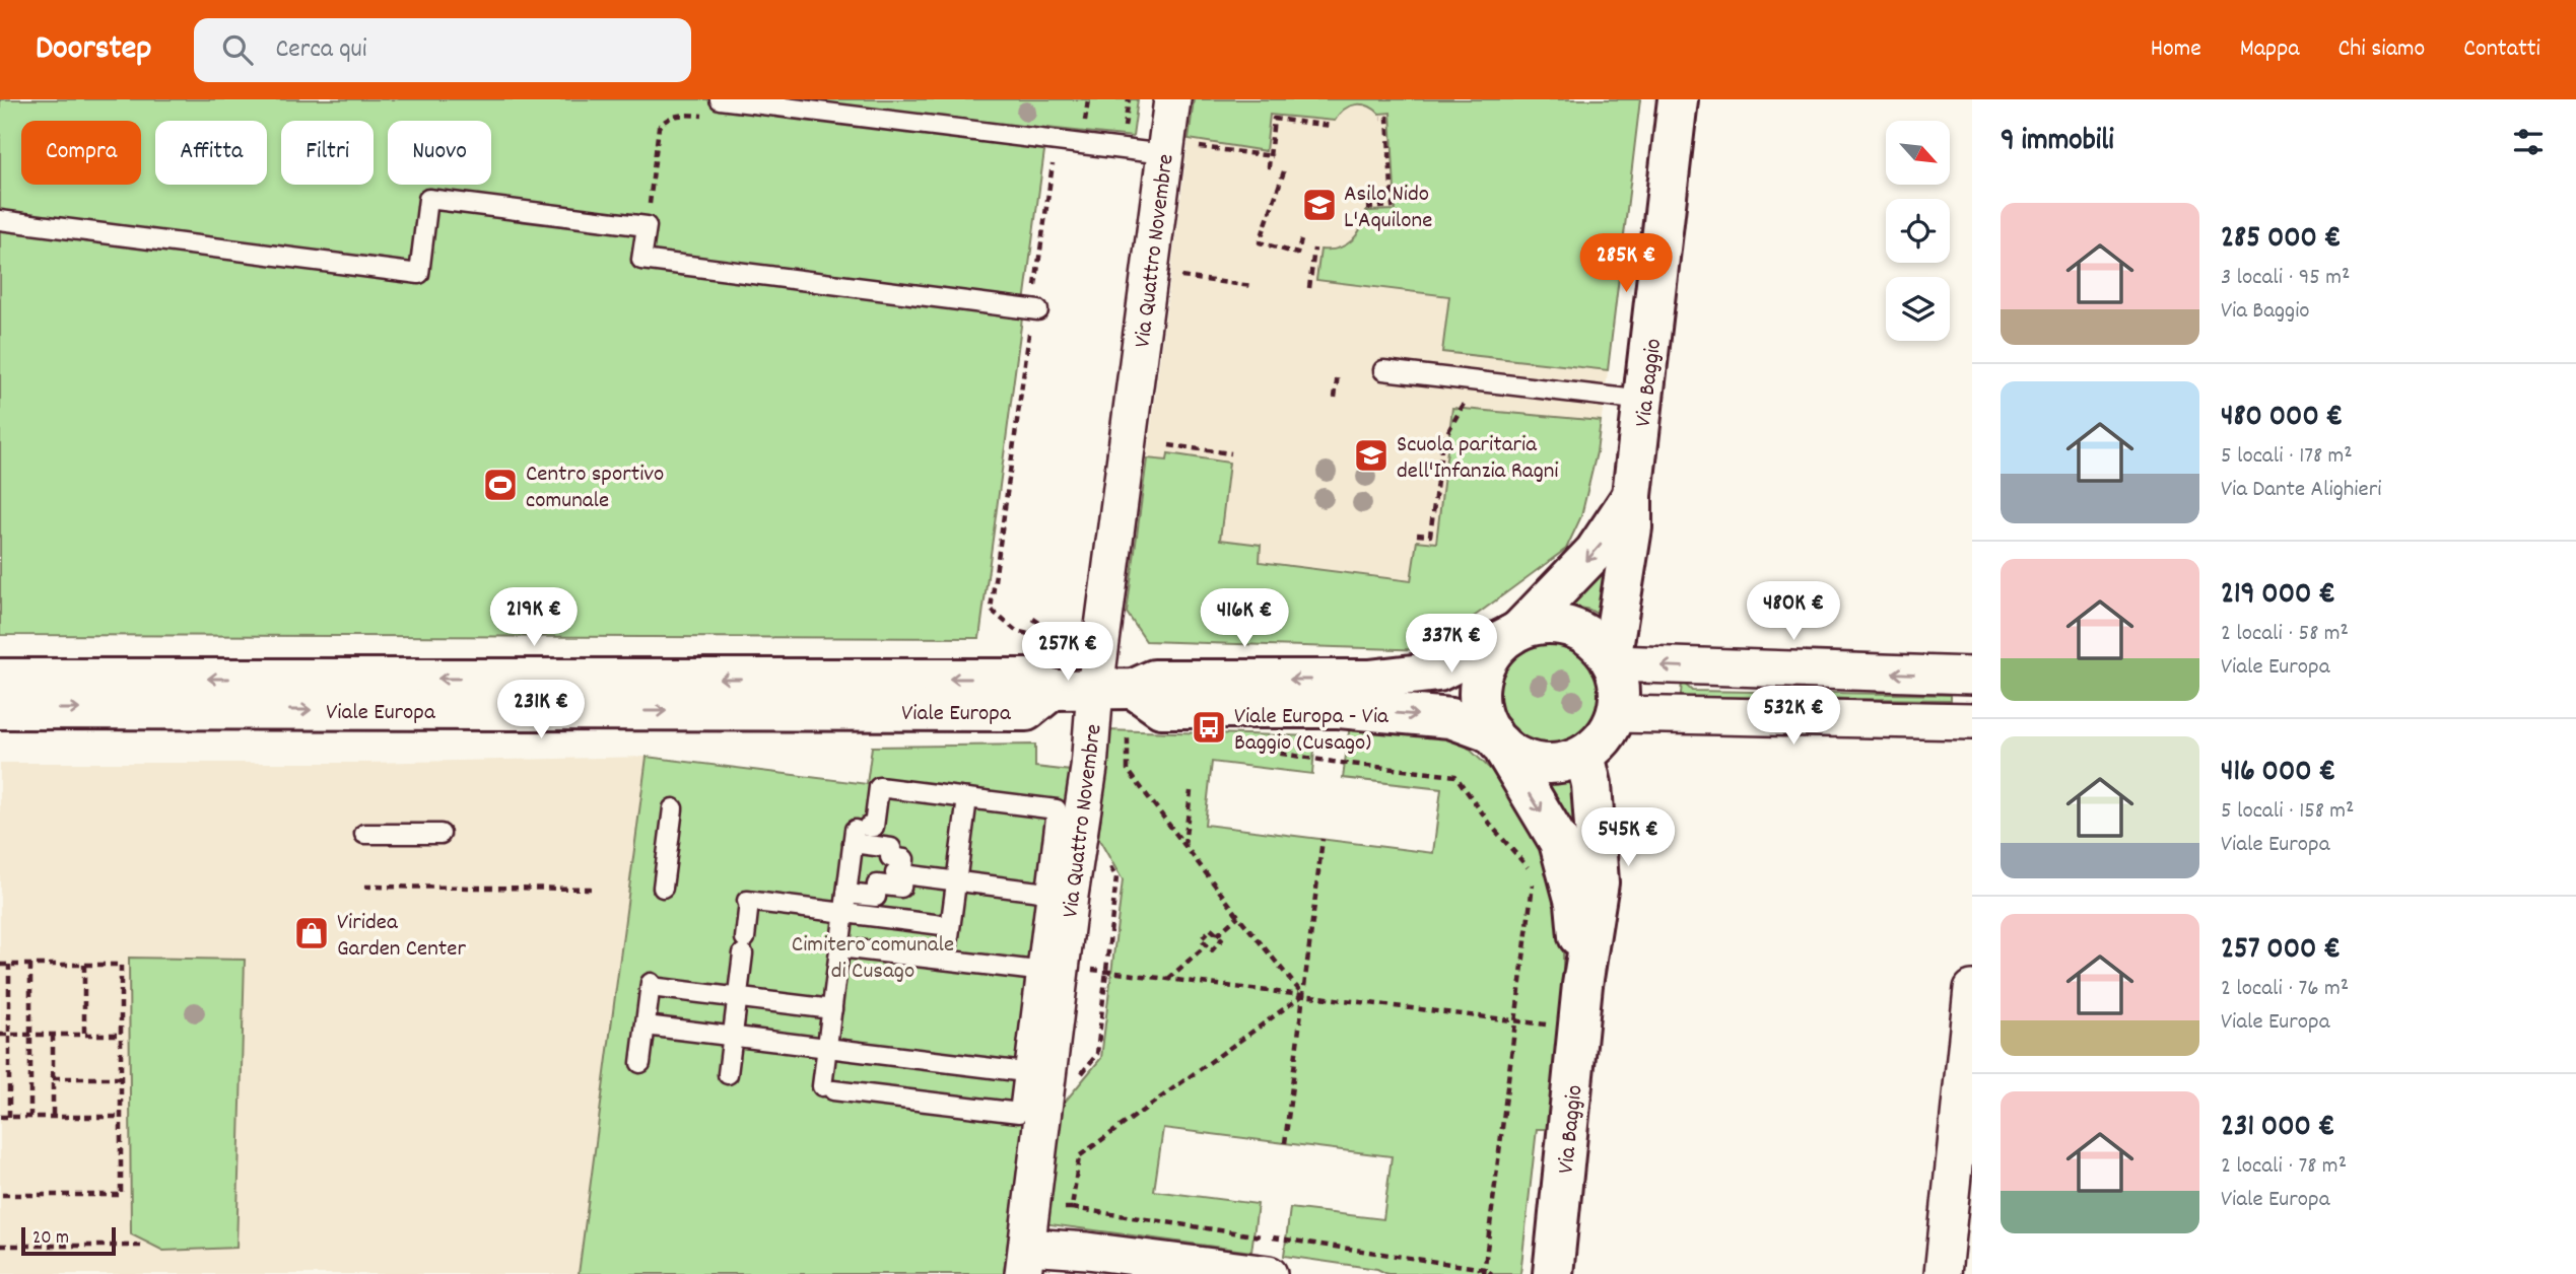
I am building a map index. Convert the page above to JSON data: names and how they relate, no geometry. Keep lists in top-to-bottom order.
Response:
{
  "streets": {
    "street": ["Via Quattro Novembre", "Via Baggio", "Viale Europa"]
  },
  "crossings": [
    ["Via Quattro Novembre", "Viale Europa"],
    ["Via Baggio", "Viale Europa"]
  ],
  "parks": ["Cimitero comunale di Cusago"],
  "places": {
    "school or university": ["Asilo Nido L'Aquilone", "Scuola paritaria dell'Infanzia Ragni"],
    "sports": ["Centro sportivo comunale"],
    "bus stop": ["Viale Europa - Via Baggio (Cusago)"],
    "shop": ["Viridea Garden Center"]
  },
  "scale_bar": "20 m",
  "north": "bottom right",
  "page": {
    "header": "Doorstep",
    "search": "Cerca qui",
    "nav": [
      "Home",
      "Mappa",
      "Chi siamo",
      "Contatti"
    ],
    "heading": "9 immobili",
    "chip": [
      "Compra",
      "Affitta",
      "Filtri",
      "Nuovo"
    ],
    "list": [
      {
        "name": "285 000 €",
        "note": "3 locali · 95 m² · Via Baggio"
      },
      {
        "name": "480 000 €",
        "note": "5 locali · 178 m² · Via Dante Alighieri"
      },
      {
        "name": "219 000 €",
        "note": "2 locali · 58 m² · Viale Europa"
      },
      {
        "name": "416 000 €",
        "note": "5 locali · 158 m² · Viale Europa"
      },
      {
        "name": "257 000 €",
        "note": "2 locali · 76 m² · Viale Europa"
      },
      {
        "name": "231 000 €",
        "note": "2 locali · 78 m² · Viale Europa"
      }
    ],
    "price": [
      "285K €",
      "480K €",
      "219K €",
      "416K €",
      "337K €",
      "257K €",
      "231K €",
      "532K €",
      "545K €"
    ],
    "scale": "20 m"
  }
}
